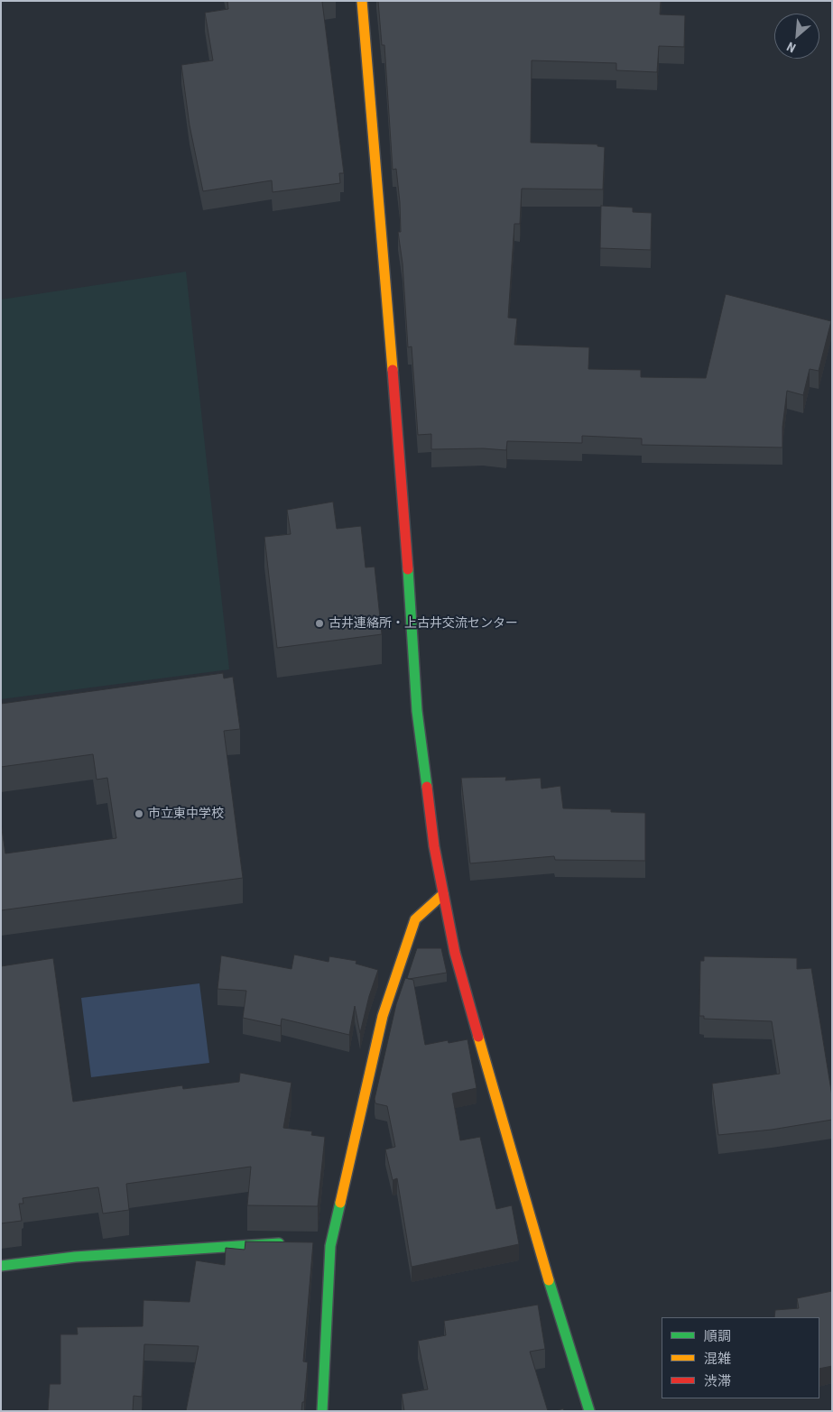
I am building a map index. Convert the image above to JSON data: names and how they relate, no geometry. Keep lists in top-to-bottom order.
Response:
{
  "places": ["古井連絡所・上古井交流センター", "市立東中学校"],
  "legend": ["順調", "混雑", "渋滞"],
  "north": "bottom left"
}
